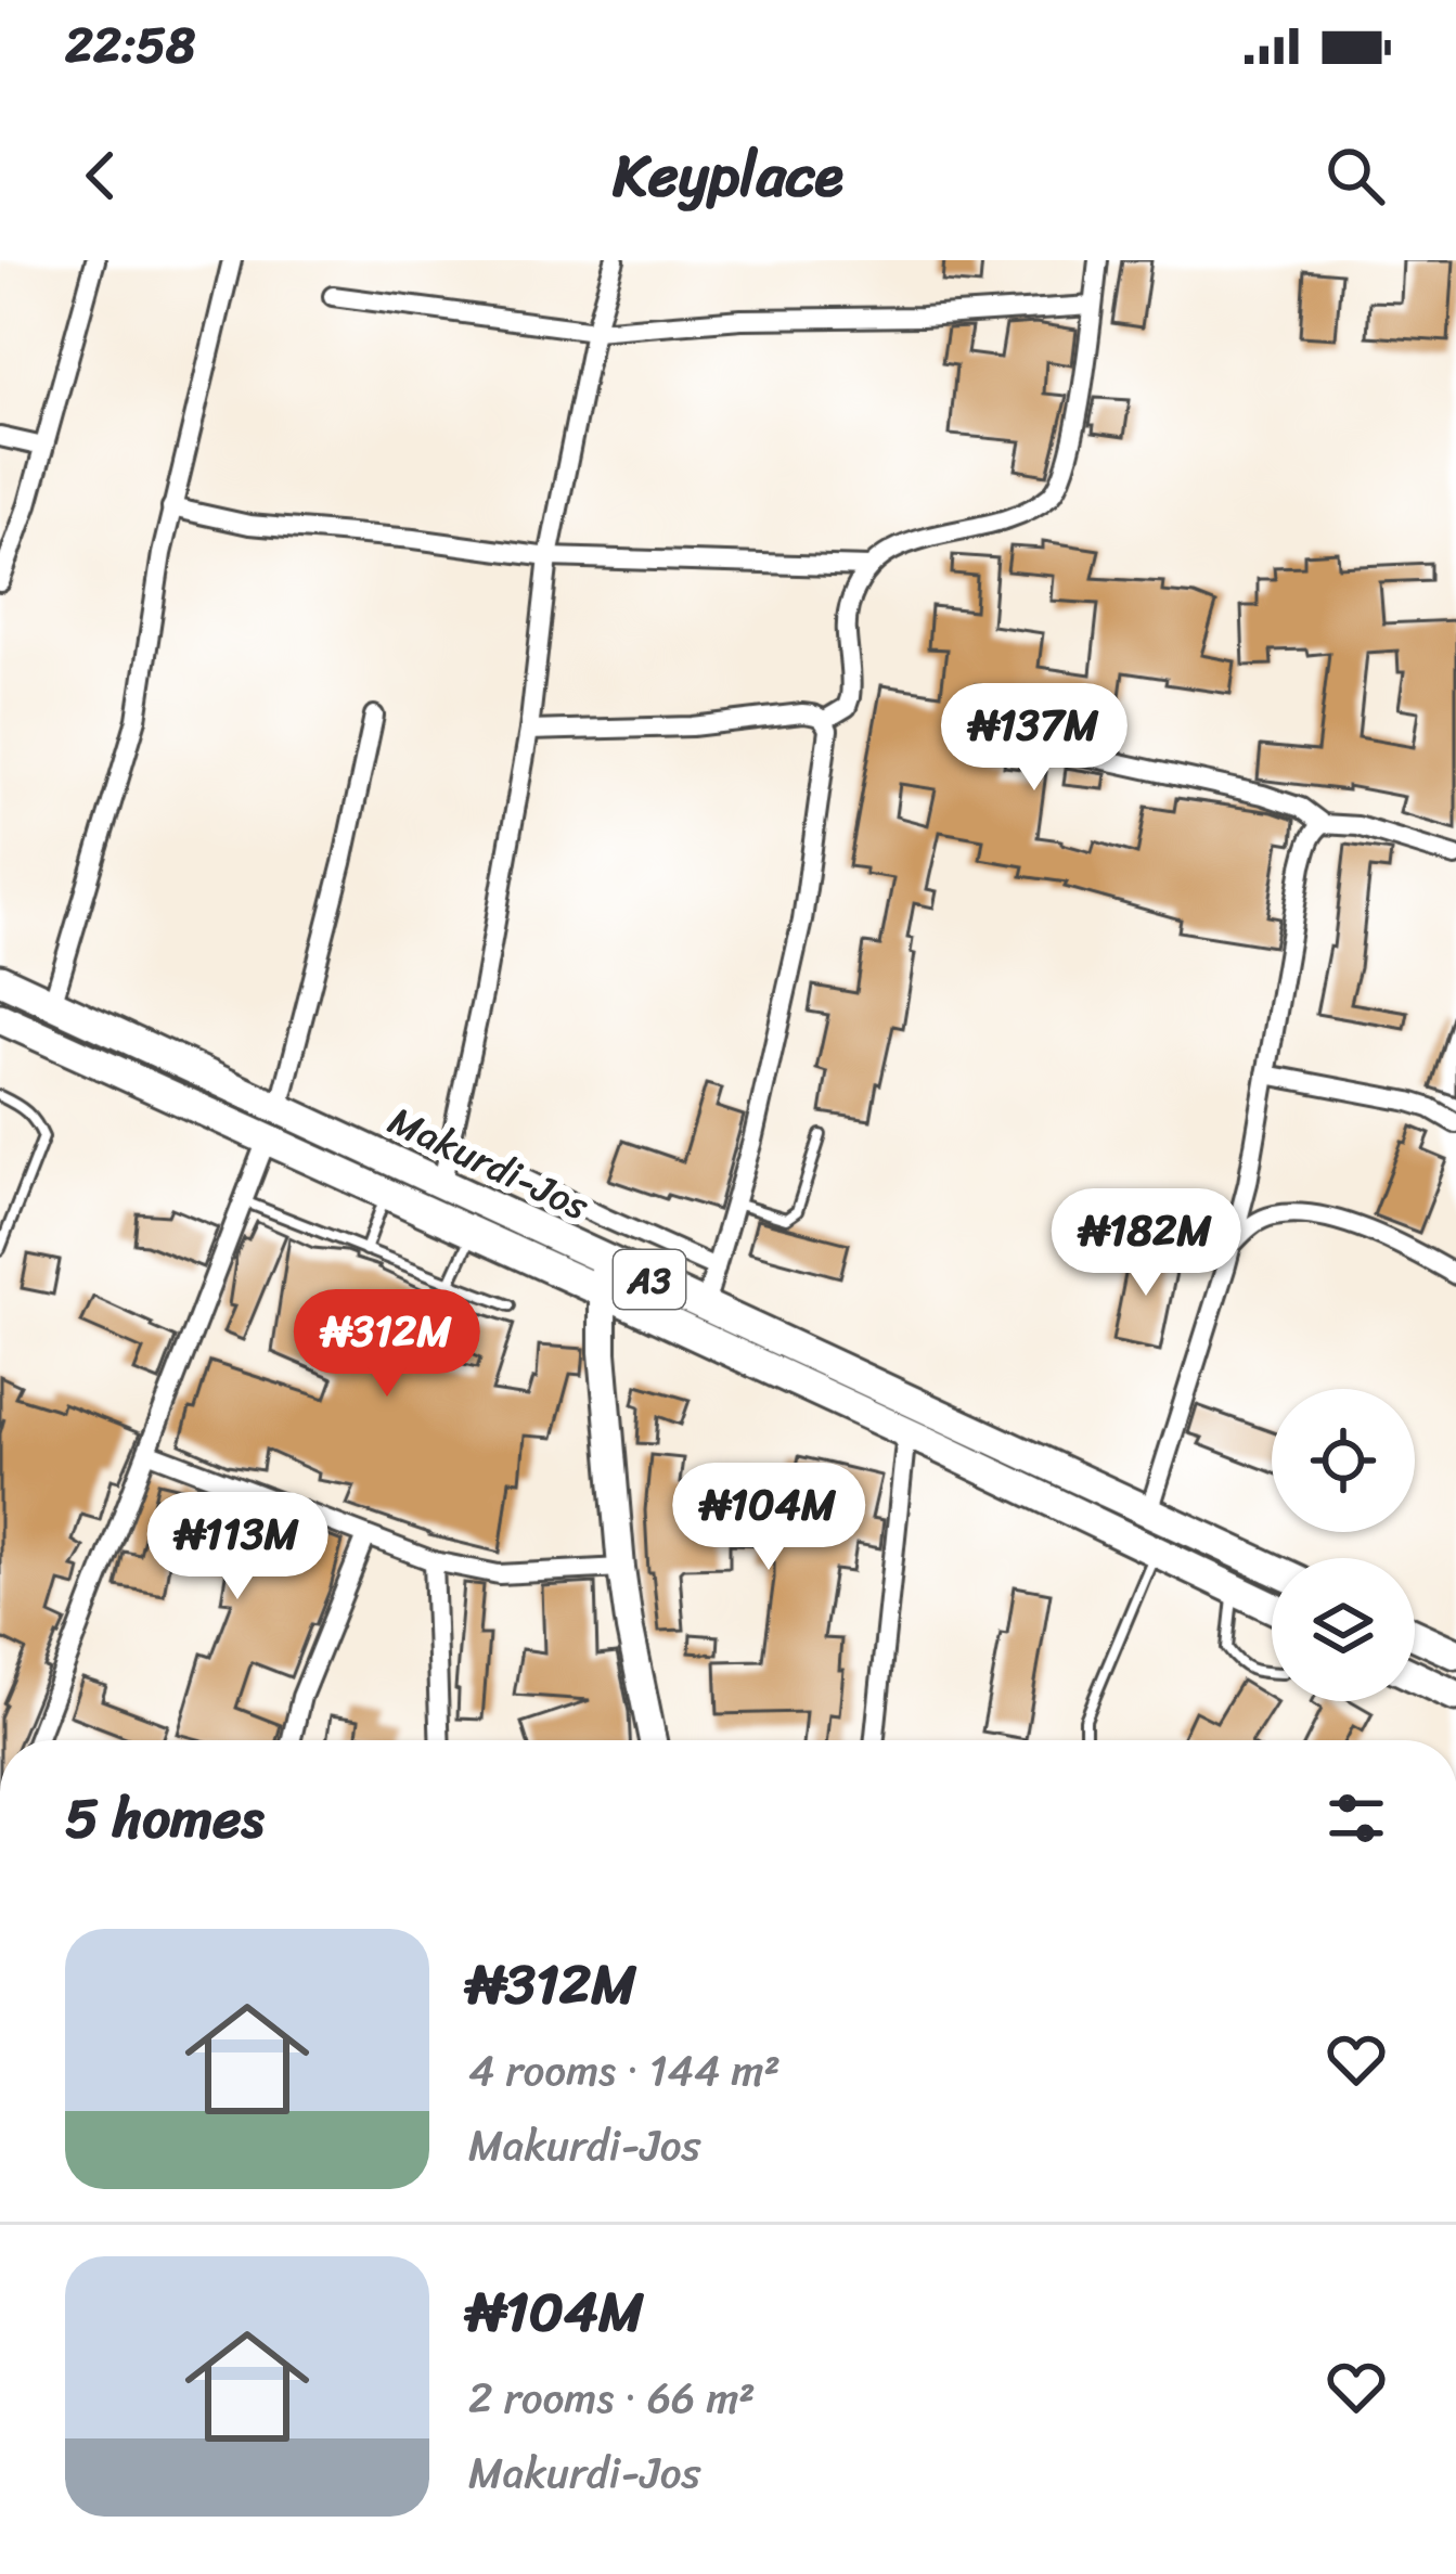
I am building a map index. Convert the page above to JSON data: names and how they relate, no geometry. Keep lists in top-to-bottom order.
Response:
{
  "streets": {
    "highway": ["Makurdi-Jos", "A3"]
  },
  "page": {
    "status": "22:58",
    "header": "Keyplace",
    "price": [
      "₦137M",
      "₦182M",
      "₦312M",
      "₦104M",
      "₦113M"
    ],
    "heading": "5 homes",
    "list": [
      {
        "name": "₦312M",
        "note": "4 rooms · 144 m² · Makurdi-Jos"
      },
      {
        "name": "₦104M",
        "note": "2 rooms · 66 m² · Makurdi-Jos"
      }
    ]
  }
}
